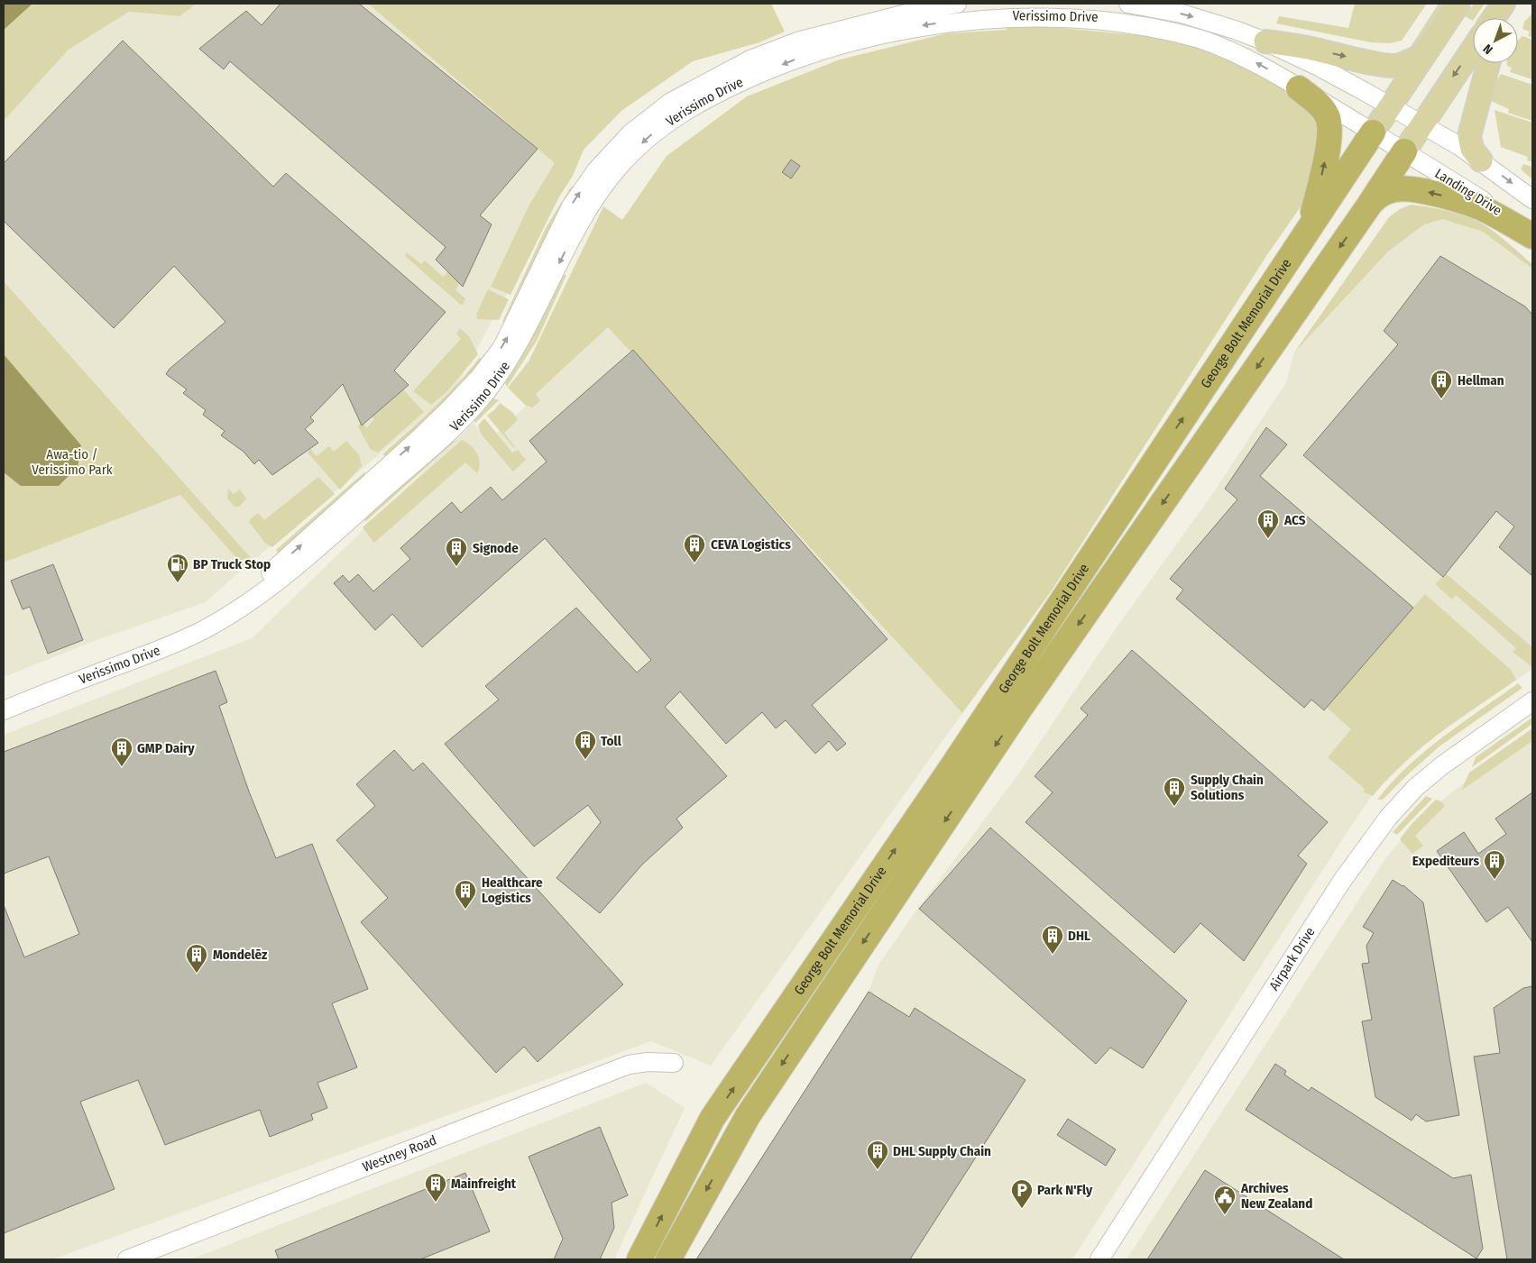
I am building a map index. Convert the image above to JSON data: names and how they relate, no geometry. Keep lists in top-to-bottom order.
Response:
{
  "streets": {
    "highway": ["George Bolt Memorial Drive"],
    "street": [
      "Verissimo Drive",
      "Landing Drive",
      "Airpark Drive",
      "Westney Road"
    ]
  },
  "crossings": [
    ["Verissimo Drive", "Landing Drive"],
    ["Verissimo Drive", "George Bolt Memorial Drive"],
    ["Landing Drive", "George Bolt Memorial Drive"]
  ],
  "parks": ["Awa-tio / Verissimo Park"],
  "places": {
    "building": [
      "Hellman",
      "ACS",
      "CEVA Logistics",
      "Signode",
      "Toll",
      "GMP Dairy",
      "Supply Chain Solutions",
      "Expediteurs",
      "Healthcare Logistics",
      "DHL",
      "Mondelēz",
      "DHL Supply Chain",
      "Mainfreight"
    ],
    "fuel station": ["BP Truck Stop"],
    "parking": ["Park N'Fly"],
    "public building": ["Archives New Zealand"]
  },
  "north": "bottom left"
}
